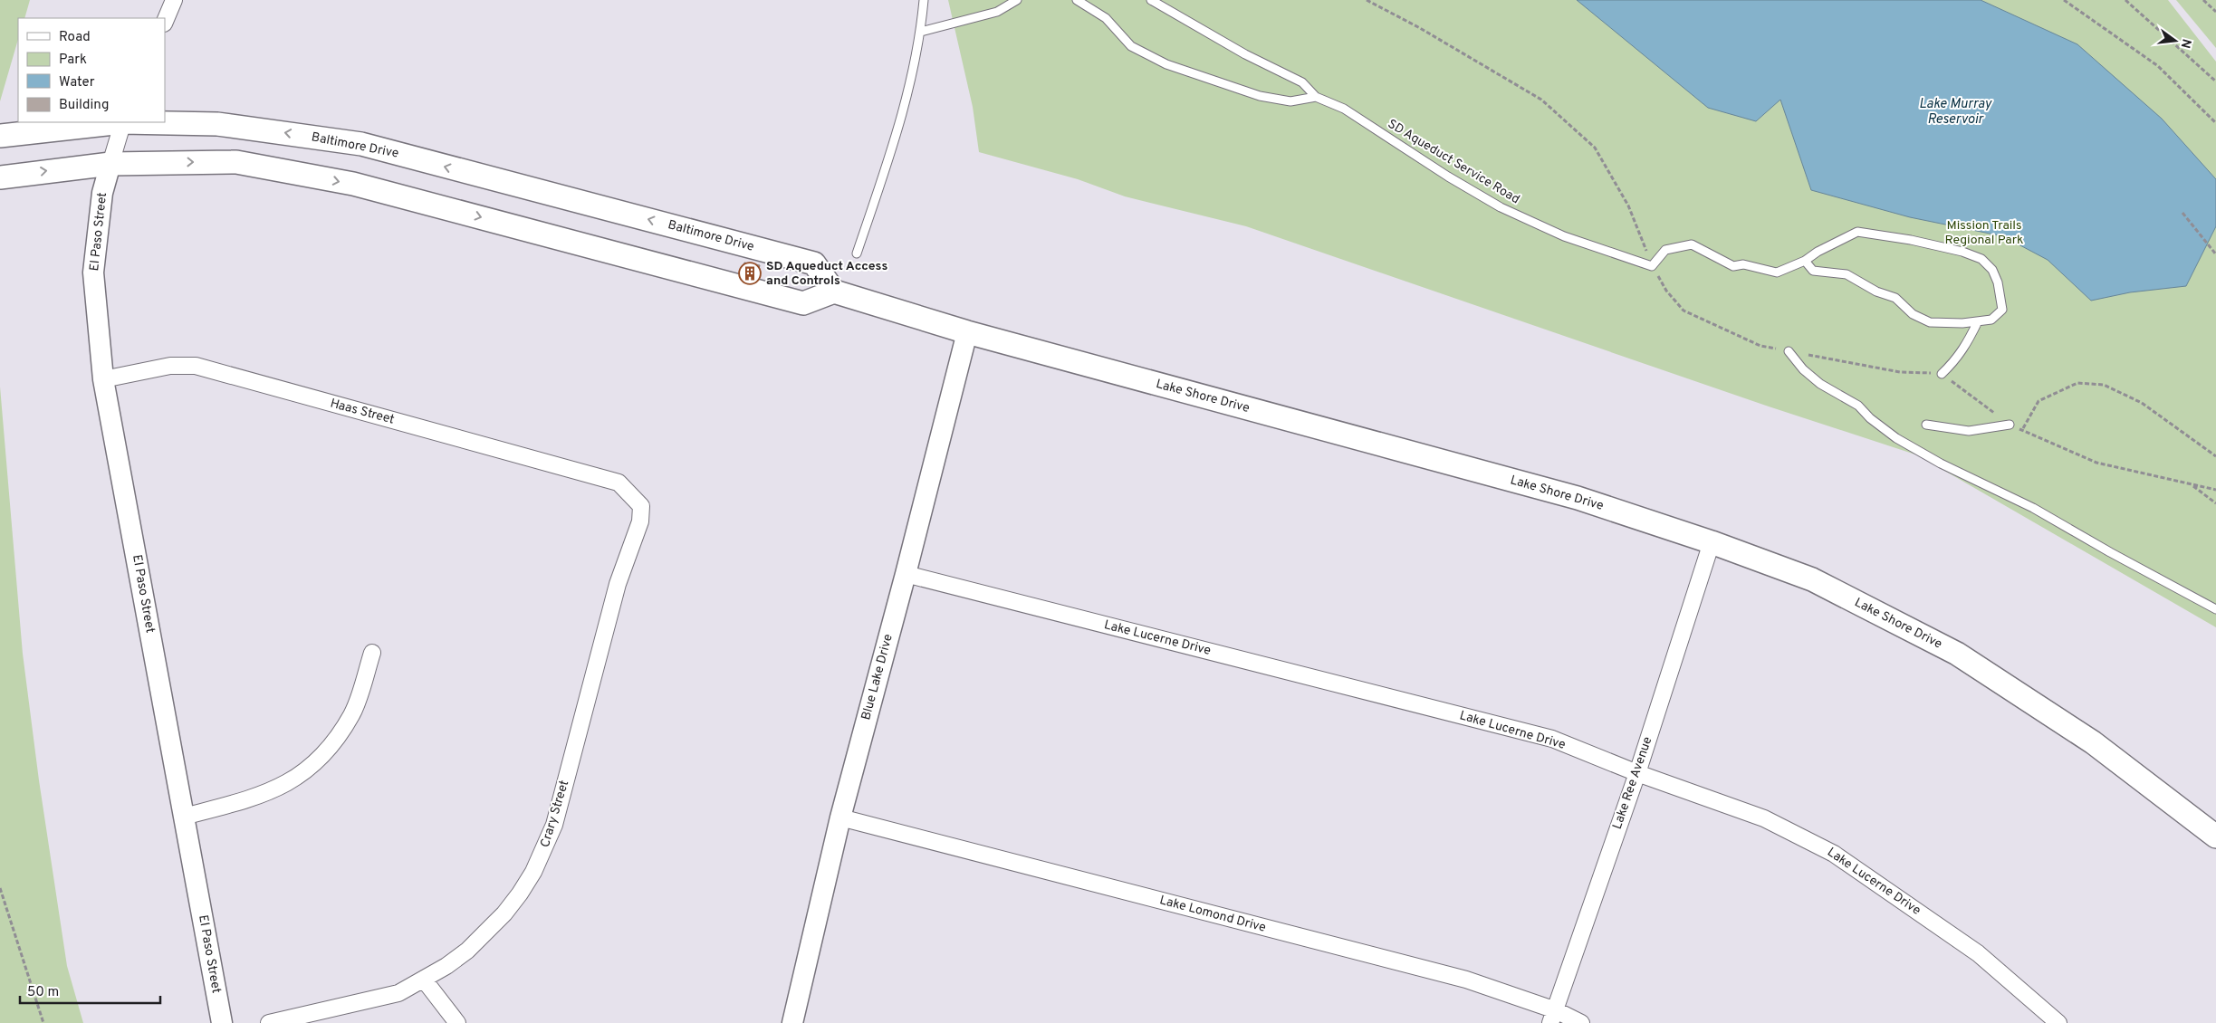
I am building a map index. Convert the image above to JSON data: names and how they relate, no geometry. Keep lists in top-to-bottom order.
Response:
{
  "streets": {
    "main road": ["Baltimore Drive", "Lake Shore Drive"],
    "street": [
      "El Paso Street",
      "Haas Street",
      "Lake Lucerne Drive",
      "Blue Lake Drive",
      "Lake Ree Avenue",
      "Crary Street",
      "Lake Lomond Drive"
    ],
    "lane": ["SD Aqueduct Service Road"]
  },
  "crossings": [
    ["Baltimore Drive", "Lake Shore Drive"],
    ["El Paso Street", "Haas Street"],
    ["Lake Shore Drive", "Blue Lake Drive"],
    ["Lake Shore Drive", "Lake Ree Avenue"],
    ["Haas Street", "Crary Street"],
    ["Lake Lucerne Drive", "Blue Lake Drive"],
    ["Lake Lucerne Drive", "Lake Ree Avenue"],
    ["Blue Lake Drive", "Lake Lomond Drive"],
    ["Lake Ree Avenue", "Lake Lomond Drive"]
  ],
  "water": ["Lake Murray Reservoir"],
  "parks": ["Mission Trails Regional Park"],
  "places": {
    "building": ["SD Aqueduct Access and Controls"]
  },
  "legend": [
    "Road",
    "Park",
    "Water",
    "Building"
  ],
  "scale_bar": "50 m",
  "north": "right"
}
